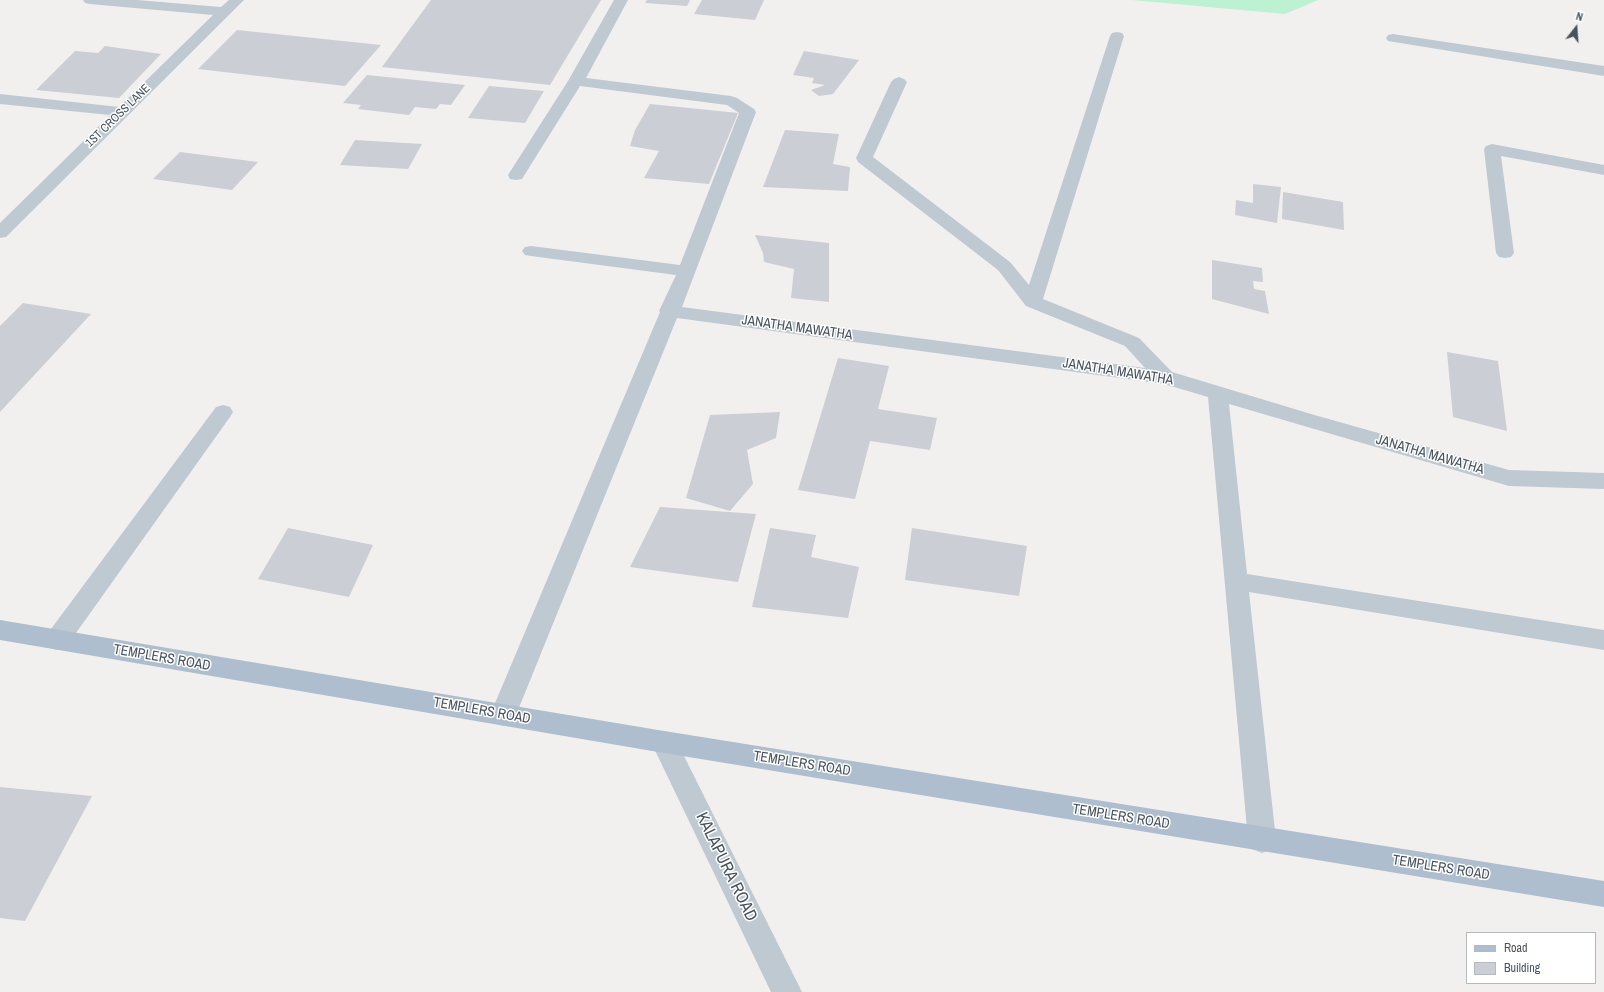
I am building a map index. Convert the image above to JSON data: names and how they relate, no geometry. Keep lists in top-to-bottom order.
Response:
{
  "streets": {
    "main road": ["TEMPLERS ROAD"],
    "street": ["1ST CROSS LANE", "JANATHA MAWATHA", "KALAPURA ROAD"]
  },
  "crossings": [
    ["TEMPLERS ROAD", "KALAPURA ROAD"]
  ],
  "legend": ["Road", "Building"],
  "north": "top"
}
